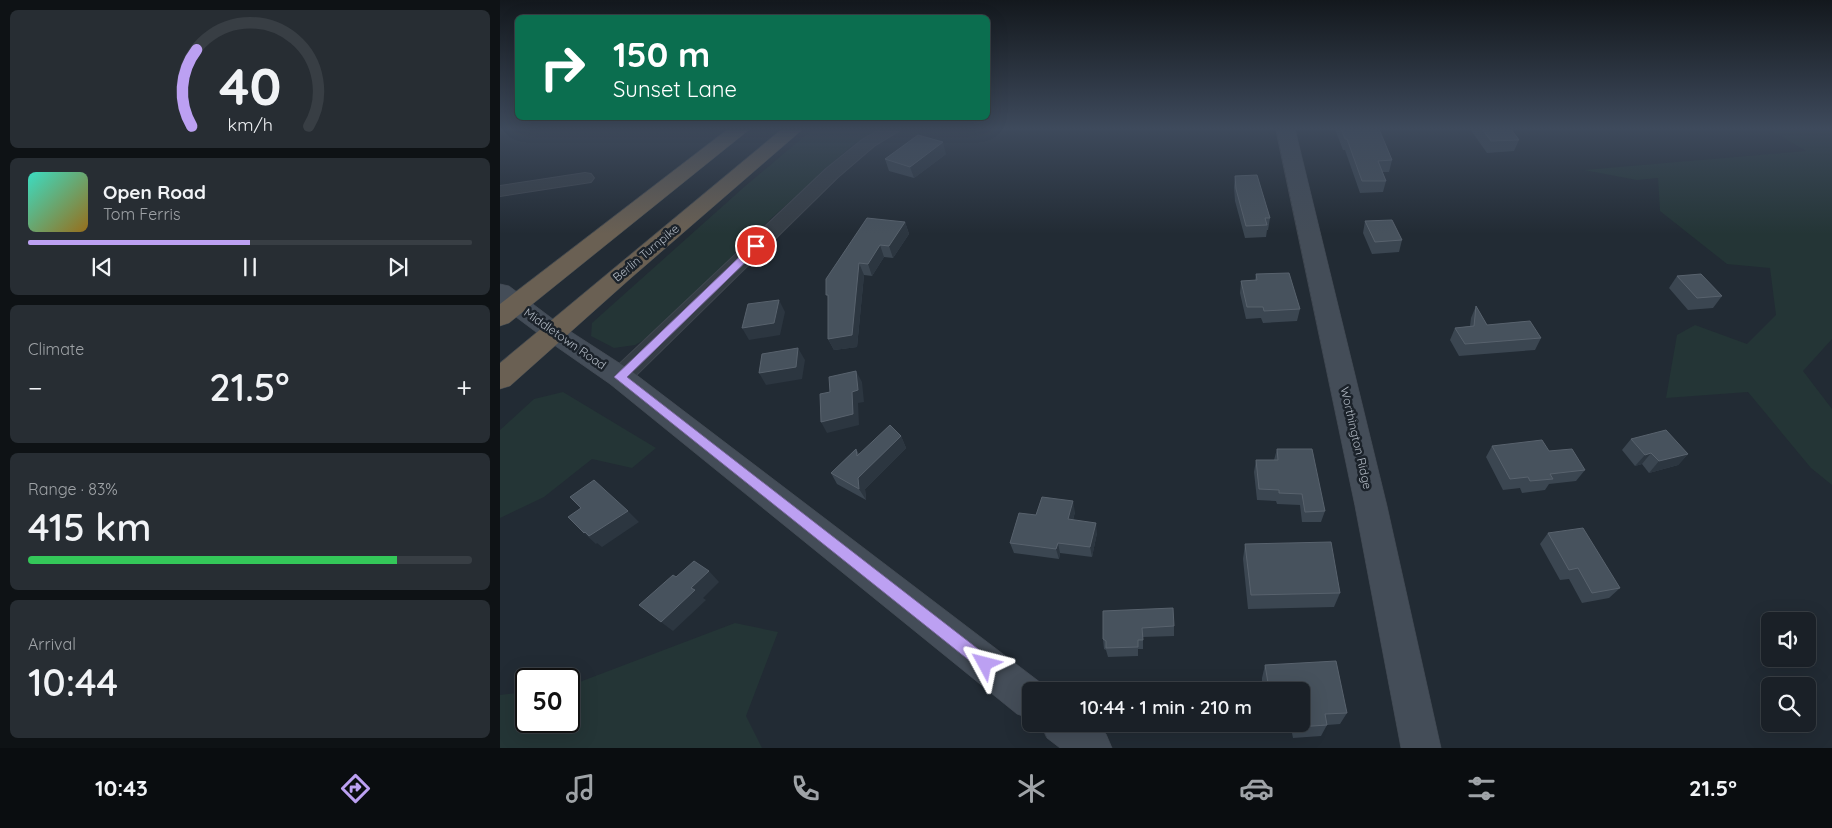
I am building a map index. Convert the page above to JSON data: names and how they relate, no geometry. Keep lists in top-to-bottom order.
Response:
{
  "streets": {
    "highway": ["Berlin Turnpike"],
    "street": ["Middletown Road", "Worthington Ridge"]
  },
  "crossings": [
    ["Berlin Turnpike", "Middletown Road"]
  ],
  "page": {
    "turn": ["150 m", "Sunset Lane"],
    "song": ["Open Road", "Tom Ferris"],
    "tile": [
      "Climate",
      ["Range · 83%", "415 km"],
      ["Arrival", "10:44"]
    ],
    "heat": ["−", "21.5°", "+"],
    "limit": "50",
    "trip": "10:44 · 1 min · 210 m",
    "tabs": ["10:43", "21.5°"],
    "gauge": ["40", "km/h"]
  }
}
